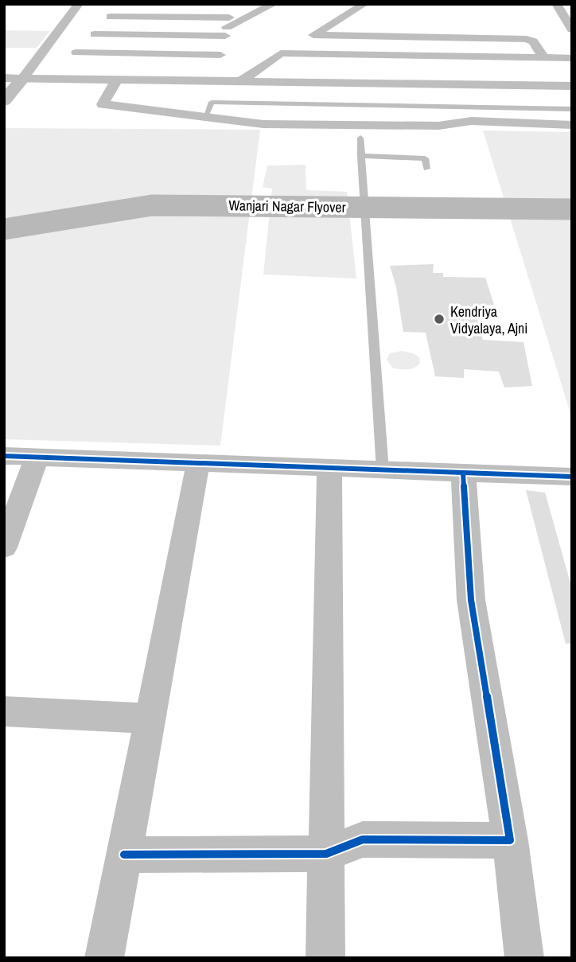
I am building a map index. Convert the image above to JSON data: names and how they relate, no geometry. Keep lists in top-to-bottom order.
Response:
{
  "streets": {
    "main road": ["Wanjari Nagar Flyover"]
  },
  "places": ["Kendriya Vidyalaya, Ajni"]
}
